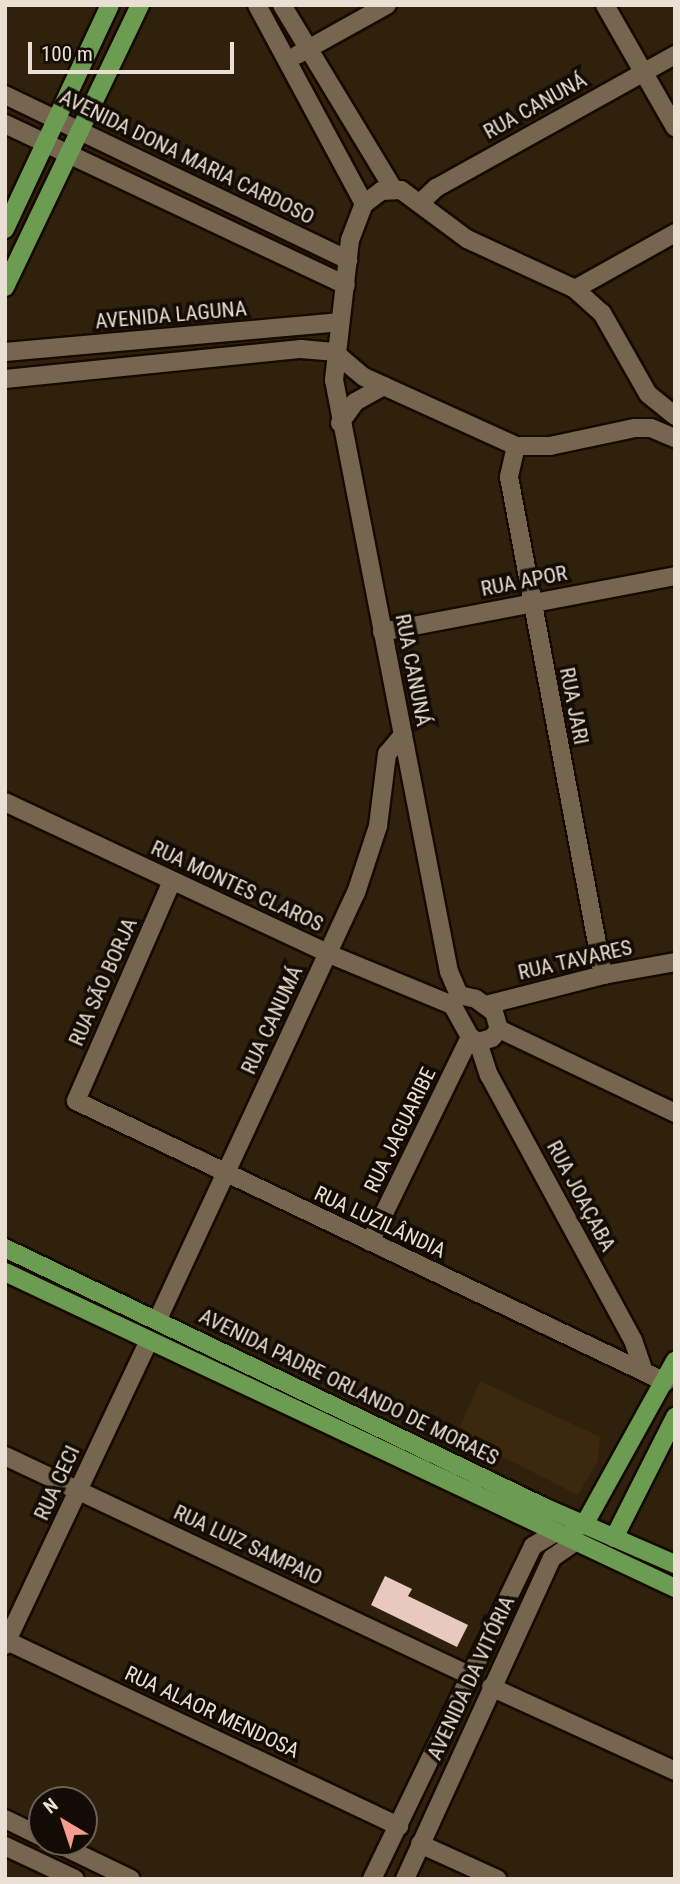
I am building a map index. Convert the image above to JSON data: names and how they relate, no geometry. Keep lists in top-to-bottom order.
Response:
{
  "streets": {
    "main road": ["AVENIDA PADRE ORLANDO DE MORAES"],
    "street": [
      "RUA CANUNÁ",
      "AVENIDA DONA MARIA CARDOSO",
      "AVENIDA LAGUNA",
      "RUA APOR",
      "RUA JARI",
      "RUA MONTES CLAROS",
      "RUA TAVARES",
      "RUA SÃO BORJA",
      "RUA CANUMÁ",
      "RUA JAGUARIBE",
      "RUA JOAÇABA",
      "RUA LUZILÂNDIA",
      "RUA CECI",
      "RUA LUIZ SAMPAIO",
      "AVENIDA DA VITÓRIA",
      "RUA ALAOR MENDOSA"
    ]
  },
  "crossings": [
    ["RUA CANUNÁ", "AVENIDA DONA MARIA CARDOSO"],
    ["RUA CANUNÁ", "AVENIDA LAGUNA"],
    ["RUA CANUNÁ", "RUA APOR"],
    ["RUA CANUNÁ", "RUA MONTES CLAROS"],
    ["RUA CANUNÁ", "RUA CANUMÁ"],
    ["RUA CANUNÁ", "RUA JAGUARIBE"],
    ["RUA CANUNÁ", "RUA JOAÇABA"],
    ["RUA APOR", "RUA JARI"],
    ["RUA JARI", "RUA TAVARES"],
    ["RUA MONTES CLAROS", "RUA TAVARES"],
    ["RUA MONTES CLAROS", "RUA SÃO BORJA"],
    ["RUA MONTES CLAROS", "RUA CANUMÁ"],
    ["RUA SÃO BORJA", "RUA LUZILÂNDIA"],
    ["RUA CANUMÁ", "RUA LUZILÂNDIA"],
    ["RUA CANUMÁ", "AVENIDA PADRE ORLANDO DE MORAES"],
    ["RUA JAGUARIBE", "RUA JOAÇABA"],
    ["RUA JAGUARIBE", "RUA LUZILÂNDIA"],
    ["RUA JOAÇABA", "RUA LUZILÂNDIA"],
    ["AVENIDA PADRE ORLANDO DE MORAES", "RUA CECI"],
    ["AVENIDA PADRE ORLANDO DE MORAES", "AVENIDA DA VITÓRIA"],
    ["RUA CECI", "RUA LUIZ SAMPAIO"],
    ["RUA CECI", "RUA ALAOR MENDOSA"],
    ["RUA LUIZ SAMPAIO", "AVENIDA DA VITÓRIA"],
    ["AVENIDA DA VITÓRIA", "RUA ALAOR MENDOSA"]
  ],
  "scale_bar": "100 m",
  "north": "top left"
}
